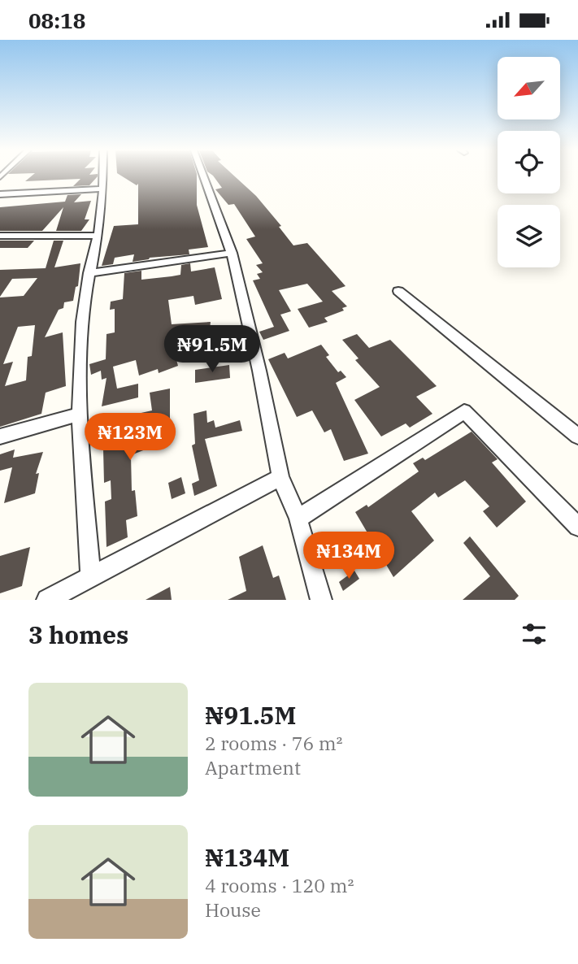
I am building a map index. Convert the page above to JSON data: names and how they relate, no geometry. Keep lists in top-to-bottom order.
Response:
{
  "north": "bottom left",
  "page": {
    "status": "08:18",
    "price": ["₦91.5M", "₦123M", "₦134M"],
    "heading": "3 homes",
    "list": [
      {
        "name": "₦91.5M",
        "note": "2 rooms · 76 m² · Apartment"
      },
      {
        "name": "₦134M",
        "note": "4 rooms · 120 m² · House"
      }
    ]
  }
}
